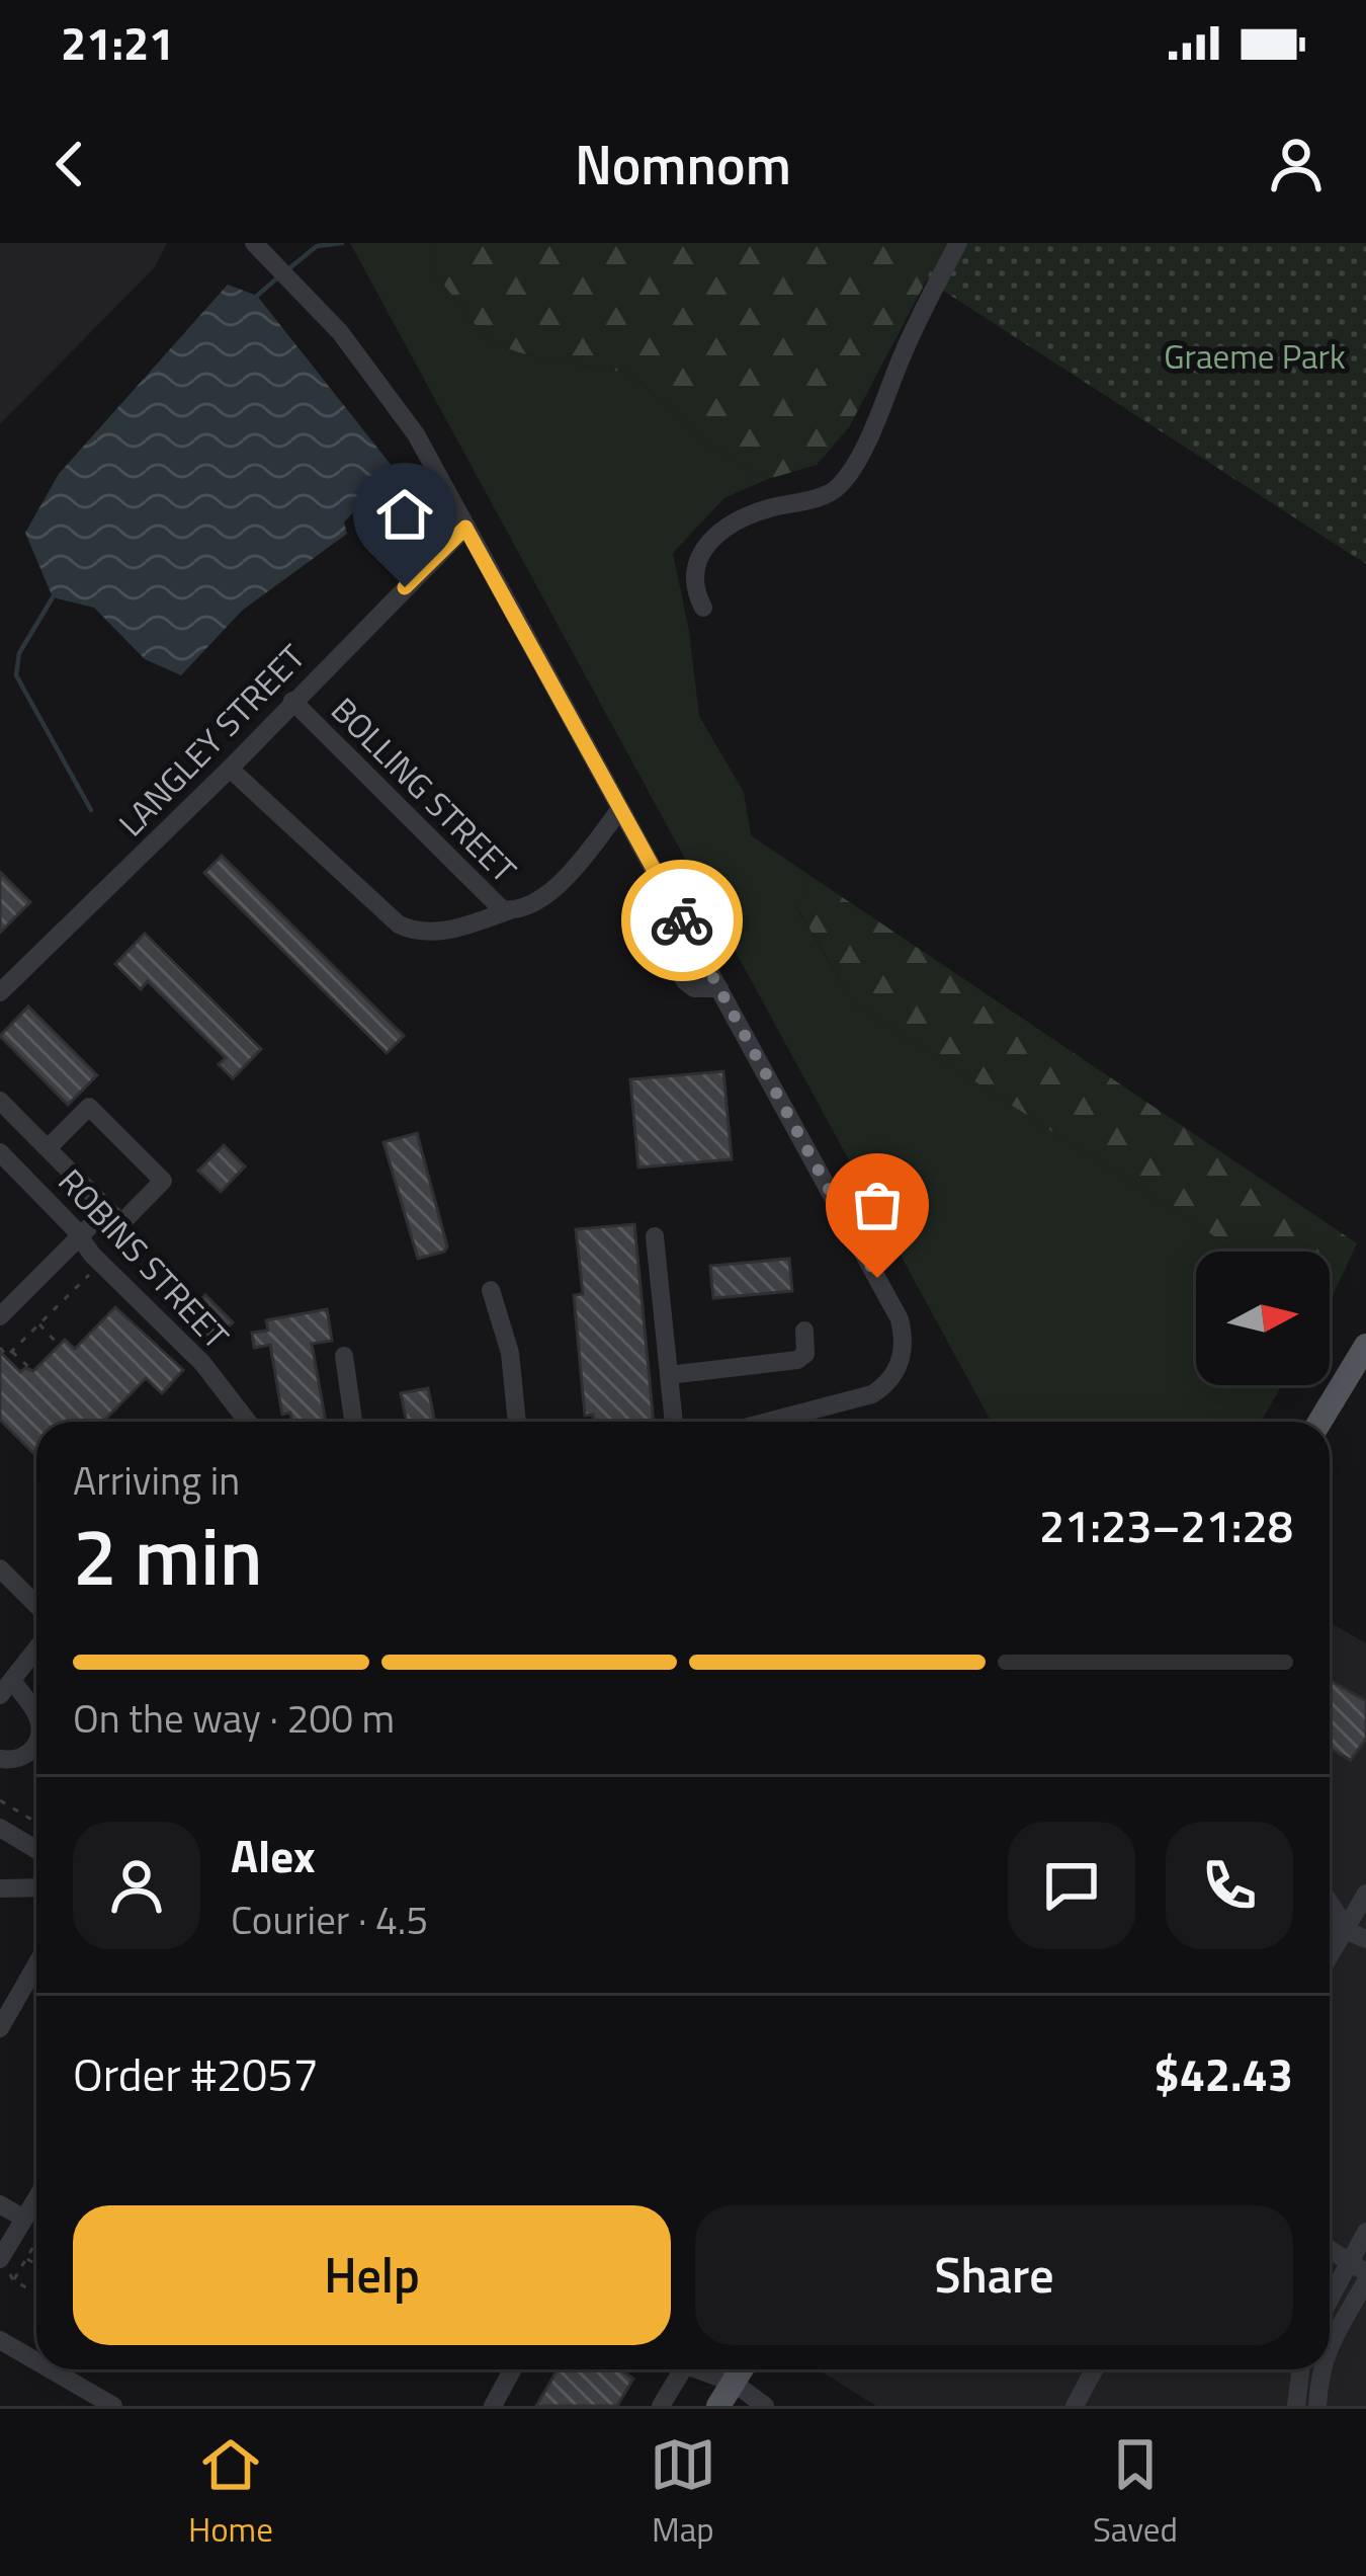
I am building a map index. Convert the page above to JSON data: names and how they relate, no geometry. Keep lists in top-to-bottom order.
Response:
{
  "streets": {
    "street": ["LANGLEY STREET", "BOLLING STREET", "ROBINS STREET"]
  },
  "crossings": [
    ["LANGLEY STREET", "BOLLING STREET"]
  ],
  "parks": ["Graeme Park"],
  "north": "right",
  "page": {
    "status": "21:21",
    "header": "Nomnom",
    "heading": ["2 min", "Arriving in", "21:23–21:28"],
    "panel": [
      "Alex",
      "Courier · 4.5",
      "Order #2057",
      "$42.43"
    ],
    "bar": "On the way · 200 m",
    "buttons": ["Help", "Share"],
    "tabs": ["Home", "Map", "Saved"]
  }
}
